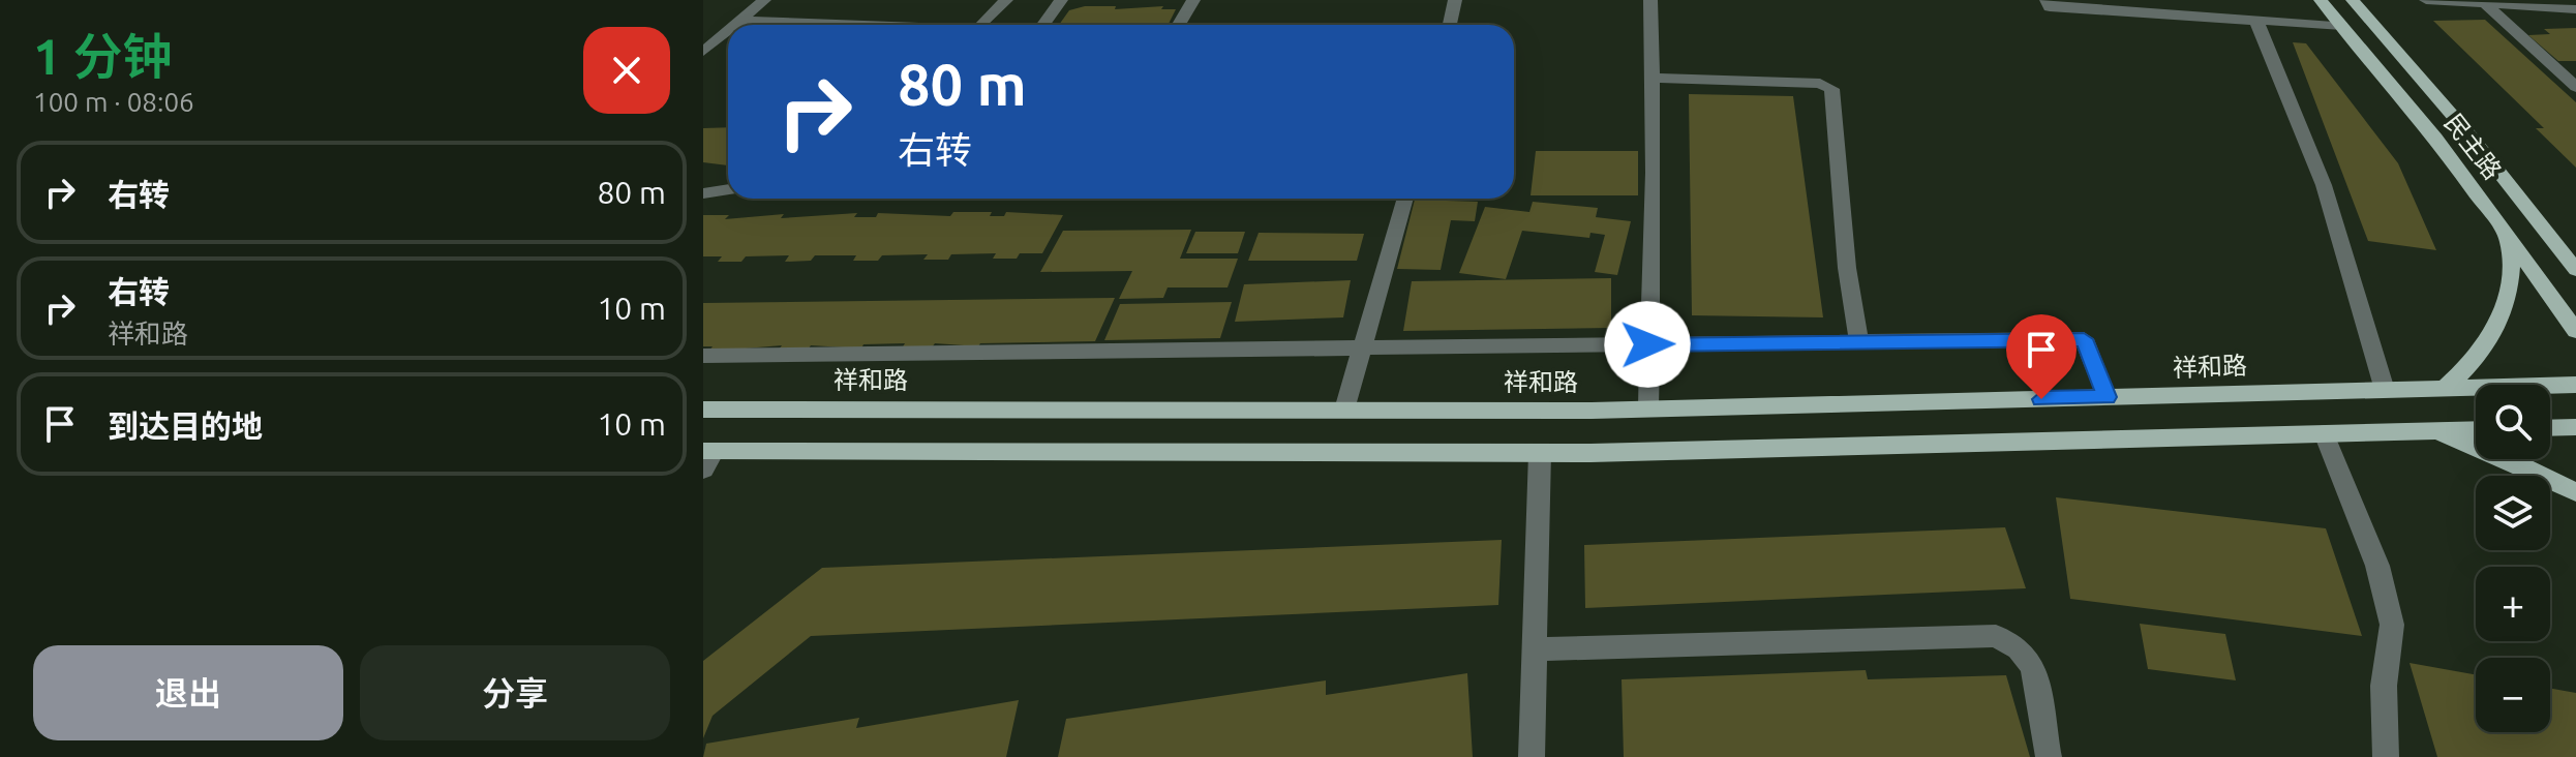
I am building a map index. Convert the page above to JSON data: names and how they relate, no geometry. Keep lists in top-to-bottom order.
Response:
{
  "streets": {
    "main road": ["民主路", "祥和路"]
  },
  "page": {
    "heading": ["1 分钟", "100 m · 08:06"],
    "turn": ["80 m", "右转"],
    "list": [
      {
        "name": "右转",
        "value": "80 m"
      },
      {
        "name": "右转",
        "note": "祥和路",
        "value": "10 m"
      },
      {
        "name": "到达目的地",
        "value": "10 m"
      }
    ],
    "map_buttons": ["+", "−"],
    "buttons": ["退出", "分享"]
  }
}
